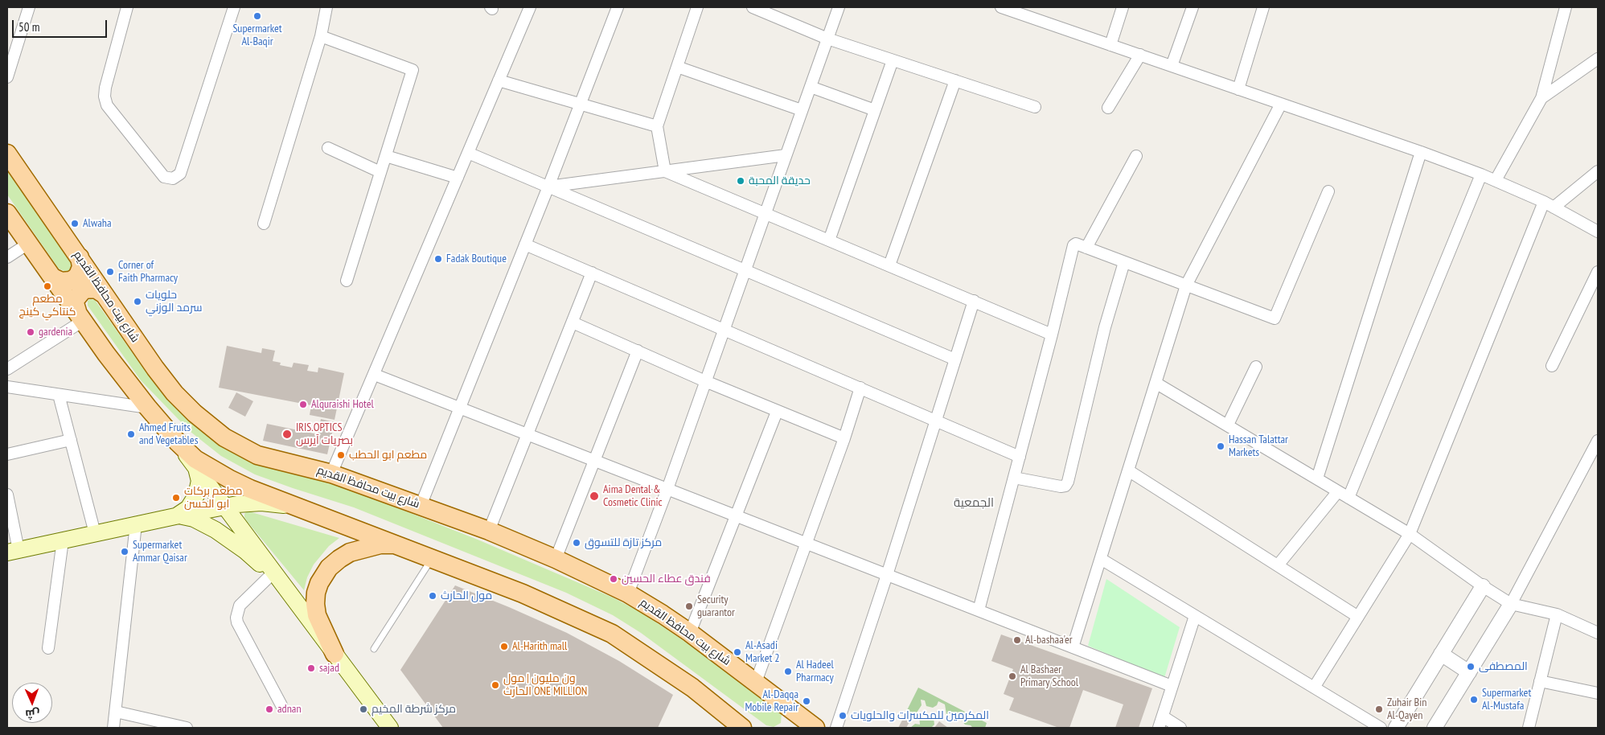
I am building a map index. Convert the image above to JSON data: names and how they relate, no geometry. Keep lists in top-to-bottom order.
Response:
{
  "streets": {
    "main road": ["شارع بيت محافظ القديم"]
  },
  "districts": ["الجمعية"],
  "places": [
    "Supermarket Al-Baqir",
    "حديقة المحبة",
    "Alwaha",
    "Fadak Boutique",
    "Corner of Faith Pharmacy",
    "مطعم كنتاكي كينج",
    "حلويات سرمد الوزني",
    "gardenia",
    "Alquraishi Hotel",
    "Ahmed Fruits and Vegetables",
    "IRIS.OPTICS بصريات آيرس",
    "Hassan Talattar Markets",
    "مطعم ابو الحطب",
    "Aima Dental & Cosmetic Clinic",
    "مطعم بركات ابو الحسن",
    "مركز تازة للتسوق",
    "Supermarket Ammar Qaisar",
    "فندق عطاء الحسين",
    "مول الحارث",
    "Security guarantor",
    "Al-bashaa'er",
    "Al-Harith mall",
    "Al-Asadi Market 2",
    "المصطفى",
    "sajad",
    "Al Hadeel Pharmacy",
    "Al Bashaer Primary School",
    "ون مليون | مول الحارث ONE MILLION",
    "Supermarket Al-Mustafa",
    "Al-Daqqa Mobile Repair",
    "adnan",
    "مركز شرطة المخيم",
    "Zuhair Bin Al-Qayen",
    "المكرمين للمكسرات والحلويات"
  ],
  "scale_bar": "50 m",
  "north": "bottom"
}
